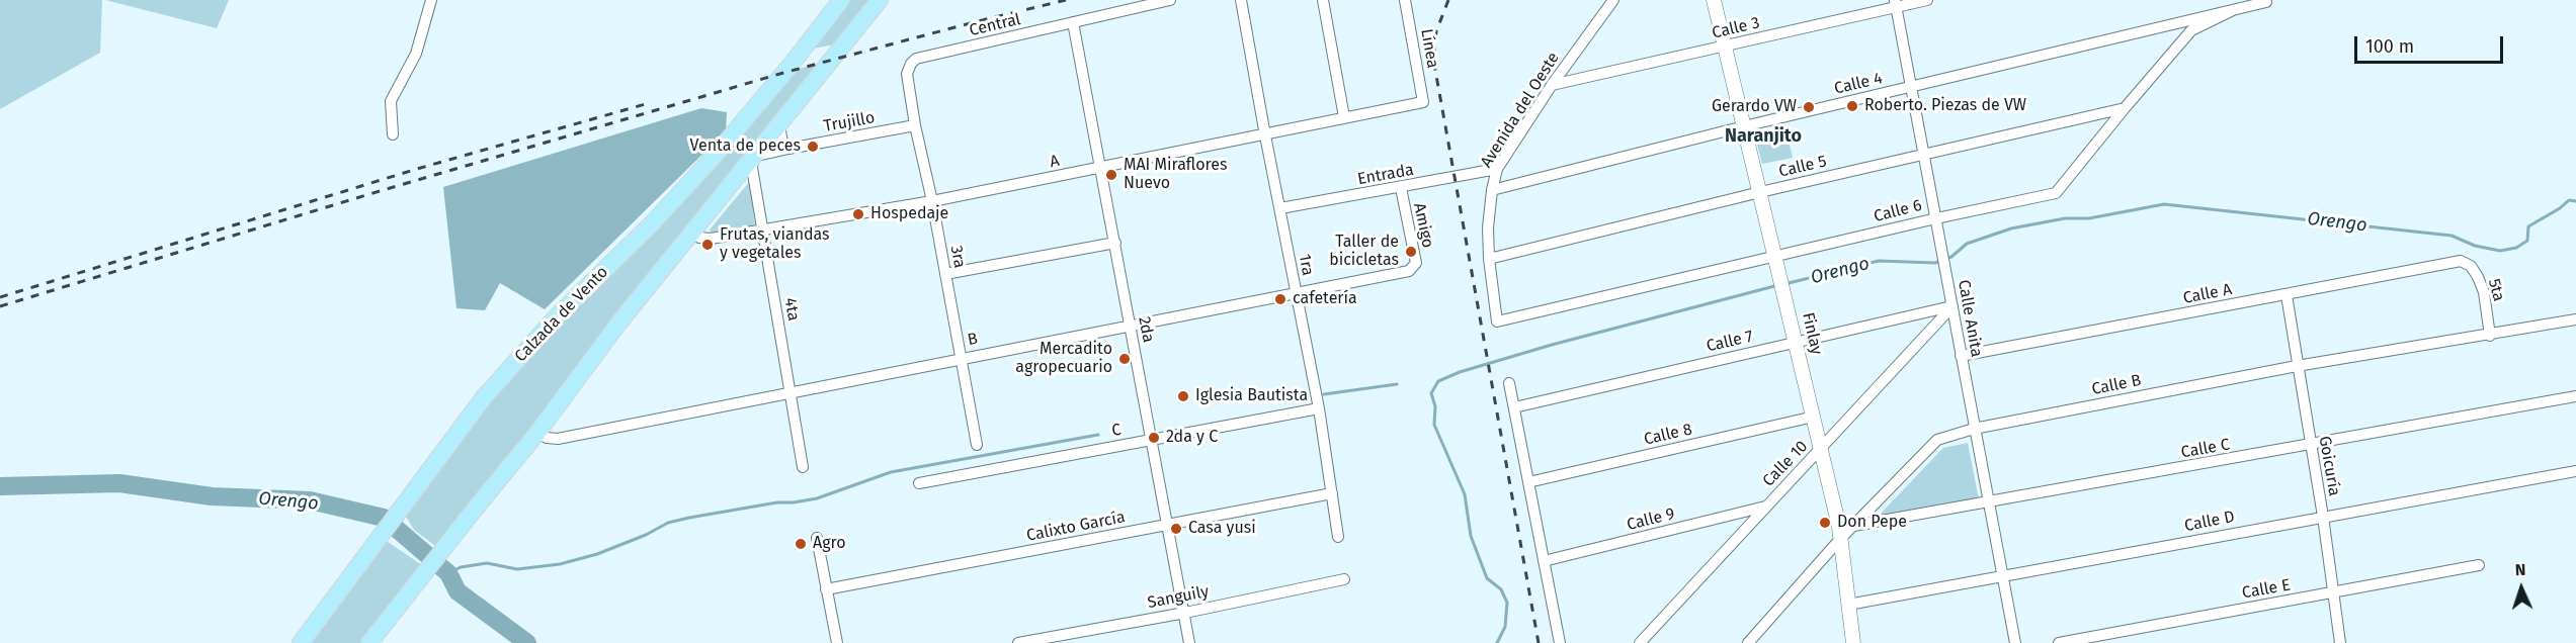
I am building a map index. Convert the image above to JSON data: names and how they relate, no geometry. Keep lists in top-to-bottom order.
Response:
{
  "streets": {
    "main road": ["Calzada de Vento"],
    "street": [
      "Central",
      "Calle 3",
      "Línea",
      "Calle 4",
      "Avenida del Oeste",
      "Trujillo",
      "A",
      "Calle 5",
      "Entrada",
      "Calle 6",
      "Amigo",
      "3ra",
      "1ra",
      "5ta",
      "Calle A",
      "4ta",
      "Calle Anita",
      "2da",
      "Finlay",
      "B",
      "Calle 7",
      "Calle B",
      "C",
      "Calle 8",
      "Calle C",
      "Calle 10",
      "Goicuría",
      "Calle 9",
      "Calle D",
      "Calixto García",
      "Calle E",
      "Sanguily"
    ]
  },
  "crossings": [
    ["Central", "3ra"],
    ["Central", "2da"],
    ["Calle 3", "Avenida del Oeste"],
    ["Calle 3", "Calle Anita"],
    ["Calle 3", "Finlay"],
    ["Línea", "A"],
    ["Calle 4", "Avenida del Oeste"],
    ["Calle 4", "Calle 6"],
    ["Calle 4", "Calle Anita"],
    ["Calle 4", "Finlay"],
    ["Avenida del Oeste", "Calle 5"],
    ["Avenida del Oeste", "Entrada"],
    ["Avenida del Oeste", "Calle 6"],
    ["Trujillo", "3ra"],
    ["Trujillo", "4ta"],
    ["A", "3ra"],
    ["A", "1ra"],
    ["A", "4ta"],
    ["A", "2da"],
    ["Calle 5", "Calle 6"],
    ["Calle 5", "Calle Anita"],
    ["Calle 5", "Finlay"],
    ["Entrada", "Amigo"],
    ["Entrada", "1ra"],
    ["Calle 6", "Calle Anita"],
    ["Calle 6", "Finlay"],
    ["Amigo", "B"],
    ["3ra", "B"],
    ["1ra", "B"],
    ["1ra", "C"],
    ["1ra", "Calixto García"],
    ["5ta", "Calle A"],
    ["5ta", "Calle B"],
    ["Calle A", "Calle Anita"],
    ["Calle A", "Goicuría"],
    ["4ta", "B"],
    ["Calle Anita", "Calle 7"],
    ["Calle Anita", "Calle B"],
    ["Calle Anita", "Calle C"],
    ["Calle Anita", "Calle 10"],
    ["Calle Anita", "Calle D"],
    ["2da", "B"],
    ["2da", "C"],
    ["2da", "Calixto García"],
    ["2da", "Sanguily"],
    ["Finlay", "Calle 7"],
    ["Finlay", "Calle B"],
    ["Finlay", "Calle 8"],
    ["Finlay", "Calle C"],
    ["Finlay", "Calle 10"],
    ["Finlay", "Calle D"],
    ["Calle 7", "Calle 10"],
    ["Calle B", "Calle C"],
    ["Calle B", "Goicuría"],
    ["Calle C", "Goicuría"],
    ["Calle 10", "Calle 9"],
    ["Goicuría", "Calle D"],
    ["Goicuría", "Calle E"]
  ],
  "districts": ["Naranjito"],
  "water": ["Orengo"],
  "places": [
    "Roberto. Piezas de VW",
    "Gerardo VW",
    "Venta de peces",
    "MAI Miraflores Nuevo",
    "Hospedaje",
    "Frutas, viandas y vegetales",
    "Taller de bicicletas",
    "cafetería",
    "Mercadito agropecuario",
    "Iglesia Bautista",
    "2da y C",
    "Don Pepe",
    "Casa yusi",
    "Agro"
  ],
  "scale_bar": "100 m",
  "north": "top"
}
